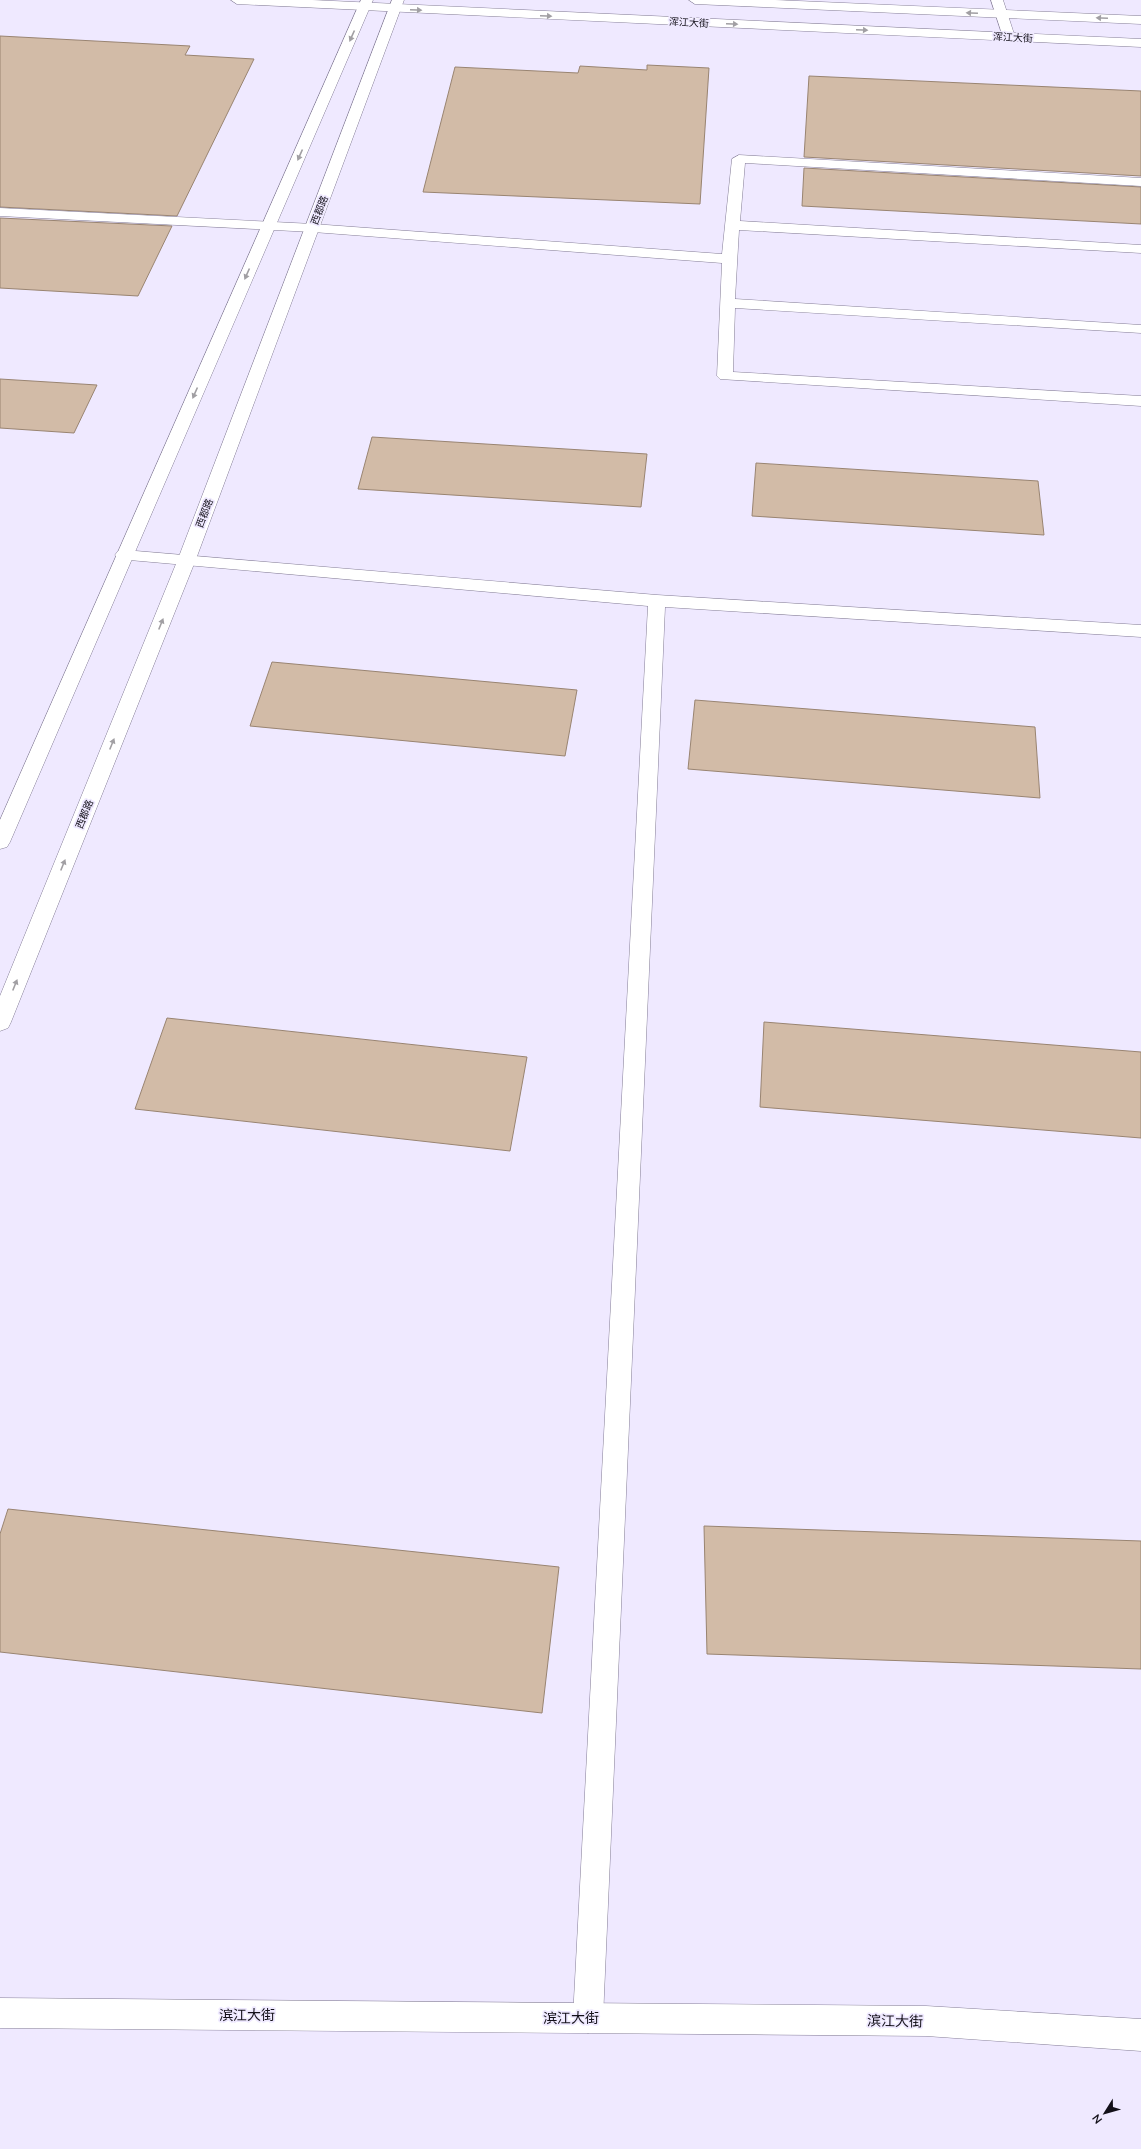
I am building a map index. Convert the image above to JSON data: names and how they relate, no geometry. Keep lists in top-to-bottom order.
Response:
{
  "streets": {
    "street": ["浑江大街", "西郡路", "滨江大街"]
  },
  "crossings": [
    ["浑江大街", "西郡路"]
  ],
  "north": "bottom left"
}
